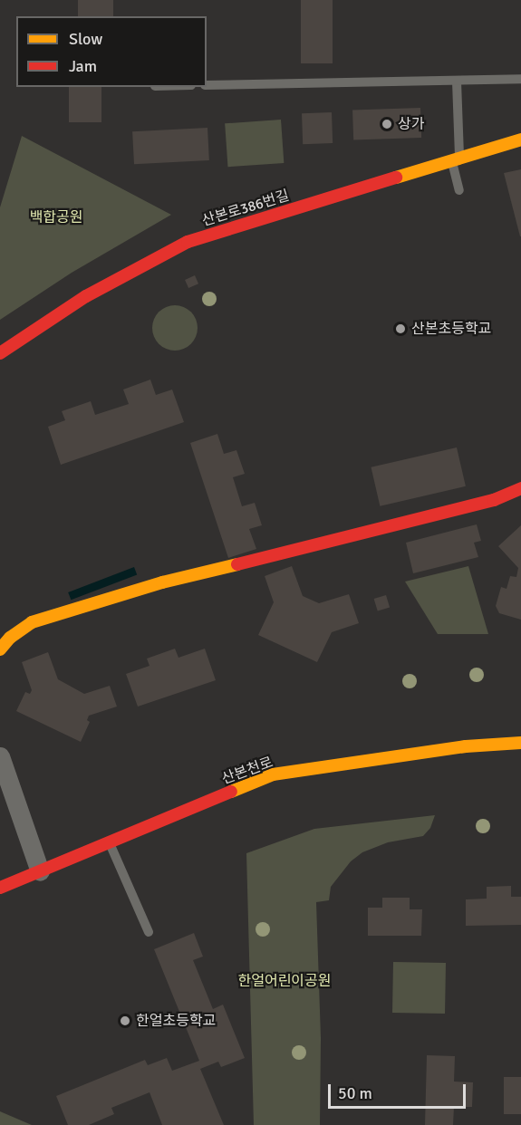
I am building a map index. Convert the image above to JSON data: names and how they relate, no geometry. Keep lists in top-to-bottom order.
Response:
{
  "streets": {
    "street": ["산본로386번길", "산본천로"]
  },
  "parks": ["백합공원", "한얼어린이공원"],
  "places": ["상가", "산본초등학교", "한얼초등학교"],
  "legend": ["Slow", "Jam"],
  "scale_bar": "50 m"
}
